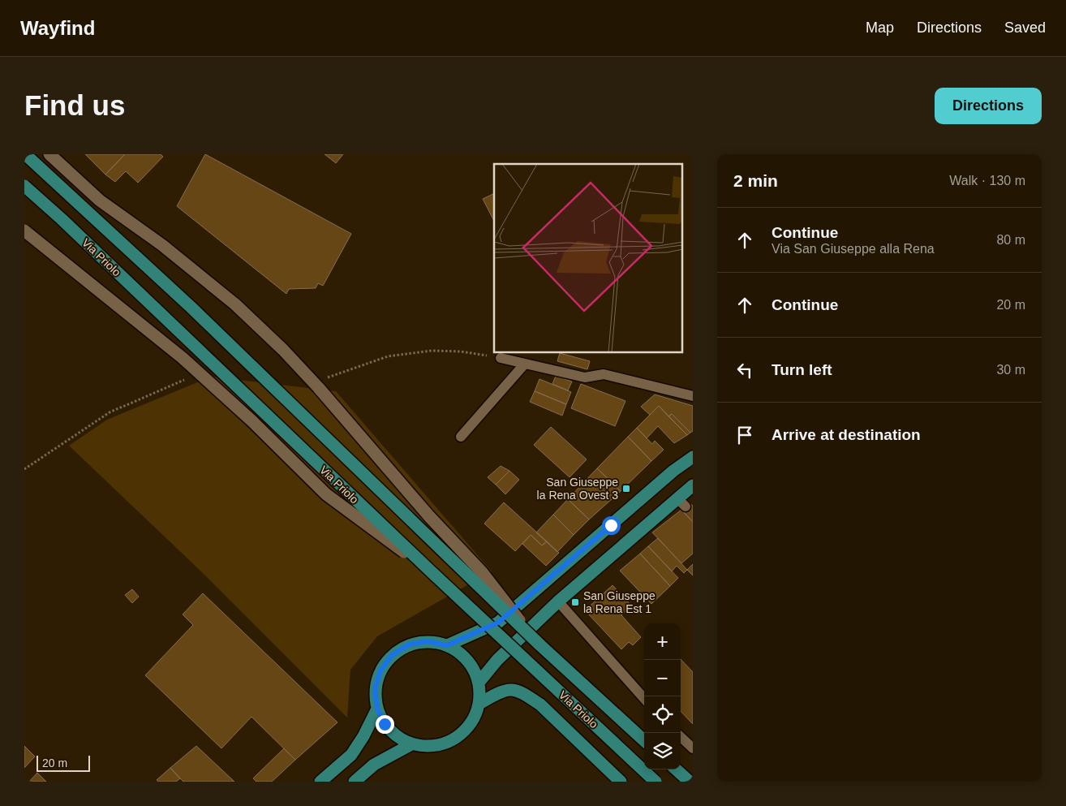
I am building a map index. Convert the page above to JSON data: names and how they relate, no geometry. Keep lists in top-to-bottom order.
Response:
{
  "streets": {
    "main road": ["Via Priolo"]
  },
  "places": {
    "transit": ["San Giuseppe la Rena Ovest 3", "San Giuseppe la Rena Est 1"]
  },
  "scale_bar": "20 m",
  "page": {
    "header": "Wayfind",
    "nav": ["Map", "Directions", "Saved"],
    "buttons": "Directions",
    "title": "Find us",
    "heading": ["2 min", "Walk · 130 m"],
    "list": [
      ["Continue", "Via San Giuseppe alla Rena", "80 m"],
      ["Continue", "20 m"],
      ["Turn left", "30 m"],
      "Arrive at destination"
    ],
    "map_buttons": ["+", "−"],
    "scale": "20 m"
  }
}
